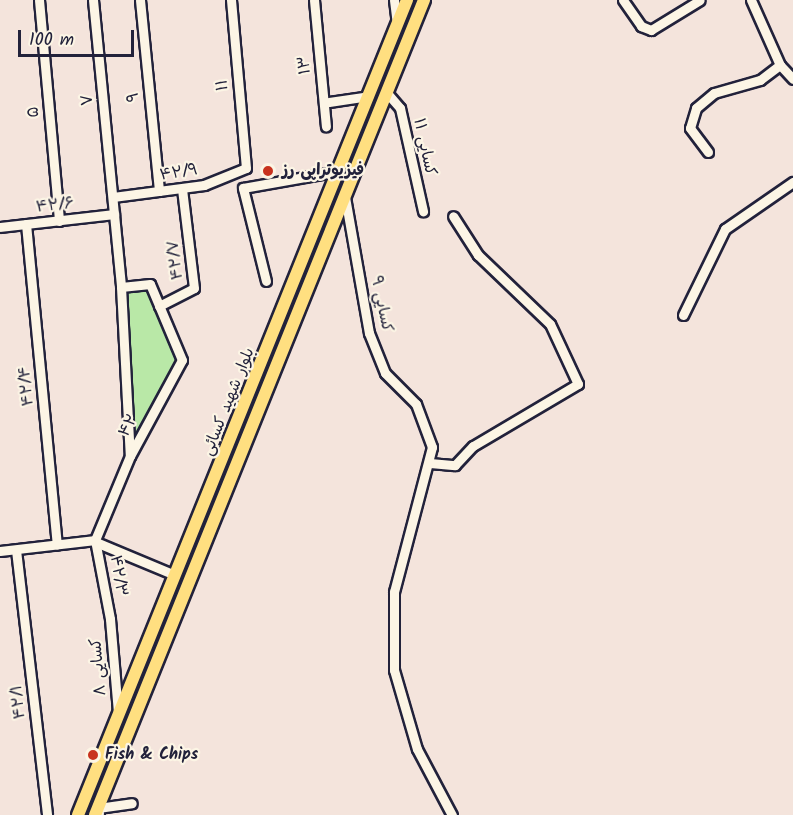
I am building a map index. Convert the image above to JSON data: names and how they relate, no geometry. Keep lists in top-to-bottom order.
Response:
{
  "streets": {
    "main road": ["بلوار شهید کسائی"],
    "street": [
      "۱۳",
      "۱۱",
      "۹",
      "۷",
      "۵",
      "۱۱ کسایی",
      "۴۲/۹",
      "۴۲/۶",
      "۴۲/۷",
      "۹ کسایی",
      "۴۲/۴",
      "۴۲",
      "۴۲/۳",
      "۸ کسایی",
      "۴۲/۱"
    ]
  },
  "crossings": [
    ["۱۱", "۴۲/۹"],
    ["۹", "۴۲/۹"],
    ["۷", "۴۲/۹"],
    ["۷", "۴۲"],
    ["۵", "۴۲/۶"],
    ["۱۱ کسایی", "بلوار شهید کسائی"],
    ["۴۲/۹", "۴۲/۷"],
    ["۴۲/۹", "۴۲"],
    ["۴۲/۶", "۴۲/۴"],
    ["۴۲/۶", "۴۲"],
    ["۴۲/۷", "۴۲"],
    ["۹ کسایی", "بلوار شهید کسائی"],
    ["بلوار شهید کسائی", "۸ کسایی"],
    ["۴۲/۳", "۸ کسایی"]
  ],
  "places": ["فیزیوتراپی رز", "Fish & Chips"],
  "scale_bar": "100 m"
}
